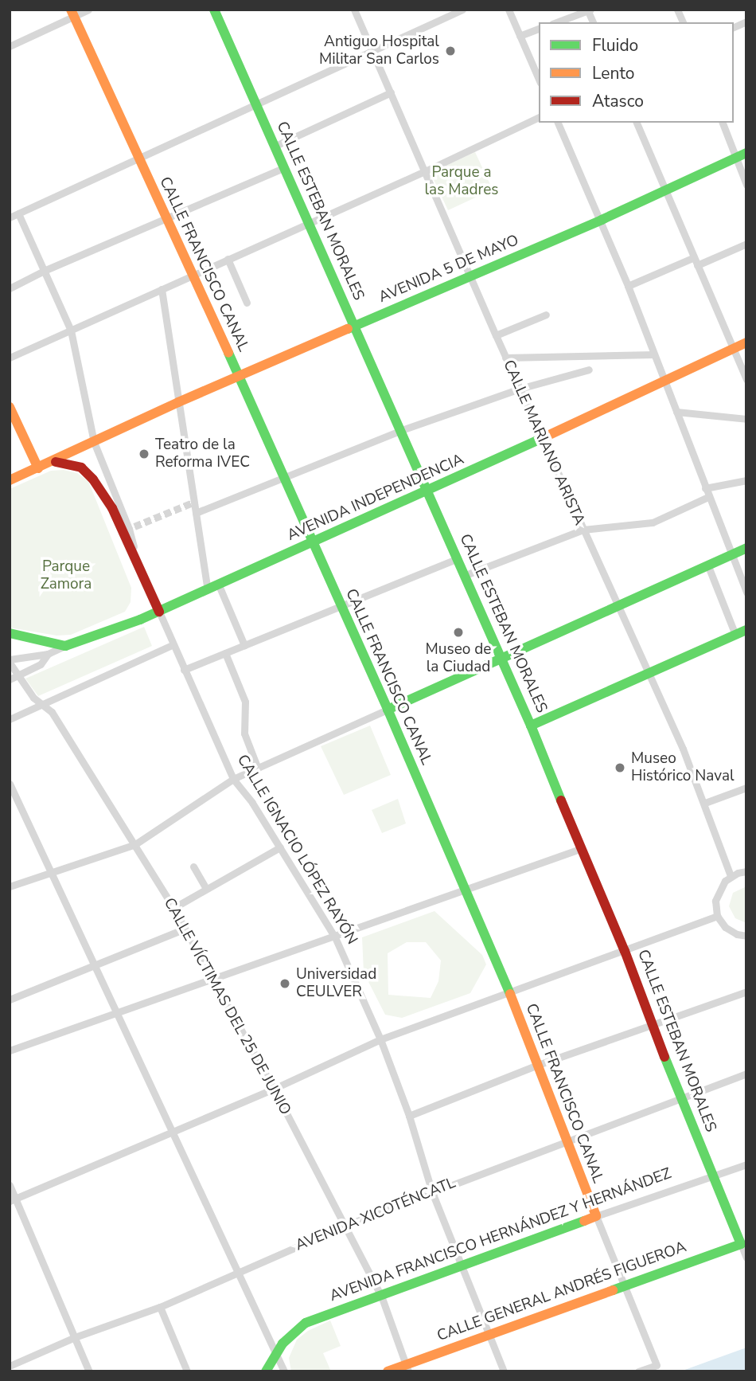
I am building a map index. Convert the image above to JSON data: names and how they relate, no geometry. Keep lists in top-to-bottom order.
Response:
{
  "streets": {
    "main road": [
      "CALLE ESTEBAN MORALES",
      "CALLE FRANCISCO CANAL",
      "AVENIDA 5 DE MAYO",
      "AVENIDA INDEPENDENCIA",
      "CALLE IGNACIO LÓPEZ RAYÓN",
      "AVENIDA FRANCISCO HERNÁNDEZ Y HERNÁNDEZ",
      "CALLE GENERAL ANDRÉS FIGUEROA"
    ],
    "street": ["CALLE MARIANO ARISTA", "CALLE VÍCTIMAS DEL 25 DE JUNIO", "AVENIDA XICOTÉNCATL"]
  },
  "crossings": [
    ["CALLE ESTEBAN MORALES", "AVENIDA 5 DE MAYO"],
    ["CALLE ESTEBAN MORALES", "AVENIDA INDEPENDENCIA"],
    ["CALLE ESTEBAN MORALES", "AVENIDA XICOTÉNCATL"],
    ["CALLE ESTEBAN MORALES", "AVENIDA FRANCISCO HERNÁNDEZ Y HERNÁNDEZ"],
    ["CALLE ESTEBAN MORALES", "CALLE GENERAL ANDRÉS FIGUEROA"],
    ["CALLE FRANCISCO CANAL", "AVENIDA 5 DE MAYO"],
    ["CALLE FRANCISCO CANAL", "AVENIDA INDEPENDENCIA"],
    ["CALLE FRANCISCO CANAL", "AVENIDA XICOTÉNCATL"],
    ["CALLE FRANCISCO CANAL", "AVENIDA FRANCISCO HERNÁNDEZ Y HERNÁNDEZ"],
    ["CALLE FRANCISCO CANAL", "CALLE GENERAL ANDRÉS FIGUEROA"],
    ["AVENIDA 5 DE MAYO", "CALLE MARIANO ARISTA"],
    ["AVENIDA 5 DE MAYO", "CALLE IGNACIO LÓPEZ RAYÓN"],
    ["CALLE MARIANO ARISTA", "AVENIDA INDEPENDENCIA"],
    ["AVENIDA INDEPENDENCIA", "CALLE IGNACIO LÓPEZ RAYÓN"],
    ["AVENIDA INDEPENDENCIA", "CALLE VÍCTIMAS DEL 25 DE JUNIO"],
    ["CALLE IGNACIO LÓPEZ RAYÓN", "AVENIDA XICOTÉNCATL"],
    ["CALLE IGNACIO LÓPEZ RAYÓN", "AVENIDA FRANCISCO HERNÁNDEZ Y HERNÁNDEZ"],
    ["CALLE IGNACIO LÓPEZ RAYÓN", "CALLE GENERAL ANDRÉS FIGUEROA"],
    ["CALLE VÍCTIMAS DEL 25 DE JUNIO", "AVENIDA XICOTÉNCATL"],
    ["CALLE VÍCTIMAS DEL 25 DE JUNIO", "AVENIDA FRANCISCO HERNÁNDEZ Y HERNÁNDEZ"],
    ["CALLE VÍCTIMAS DEL 25 DE JUNIO", "CALLE GENERAL ANDRÉS FIGUEROA"]
  ],
  "parks": ["Parque a las Madres", "Parque Zamora"],
  "places": [
    "Antiguo Hospital Militar San Carlos",
    "Teatro de la Reforma IVEC",
    "Museo de la Ciudad",
    "Museo Histórico Naval",
    "Universidad CEULVER"
  ],
  "legend": ["Fluido", "Lento", "Atasco"]
}
